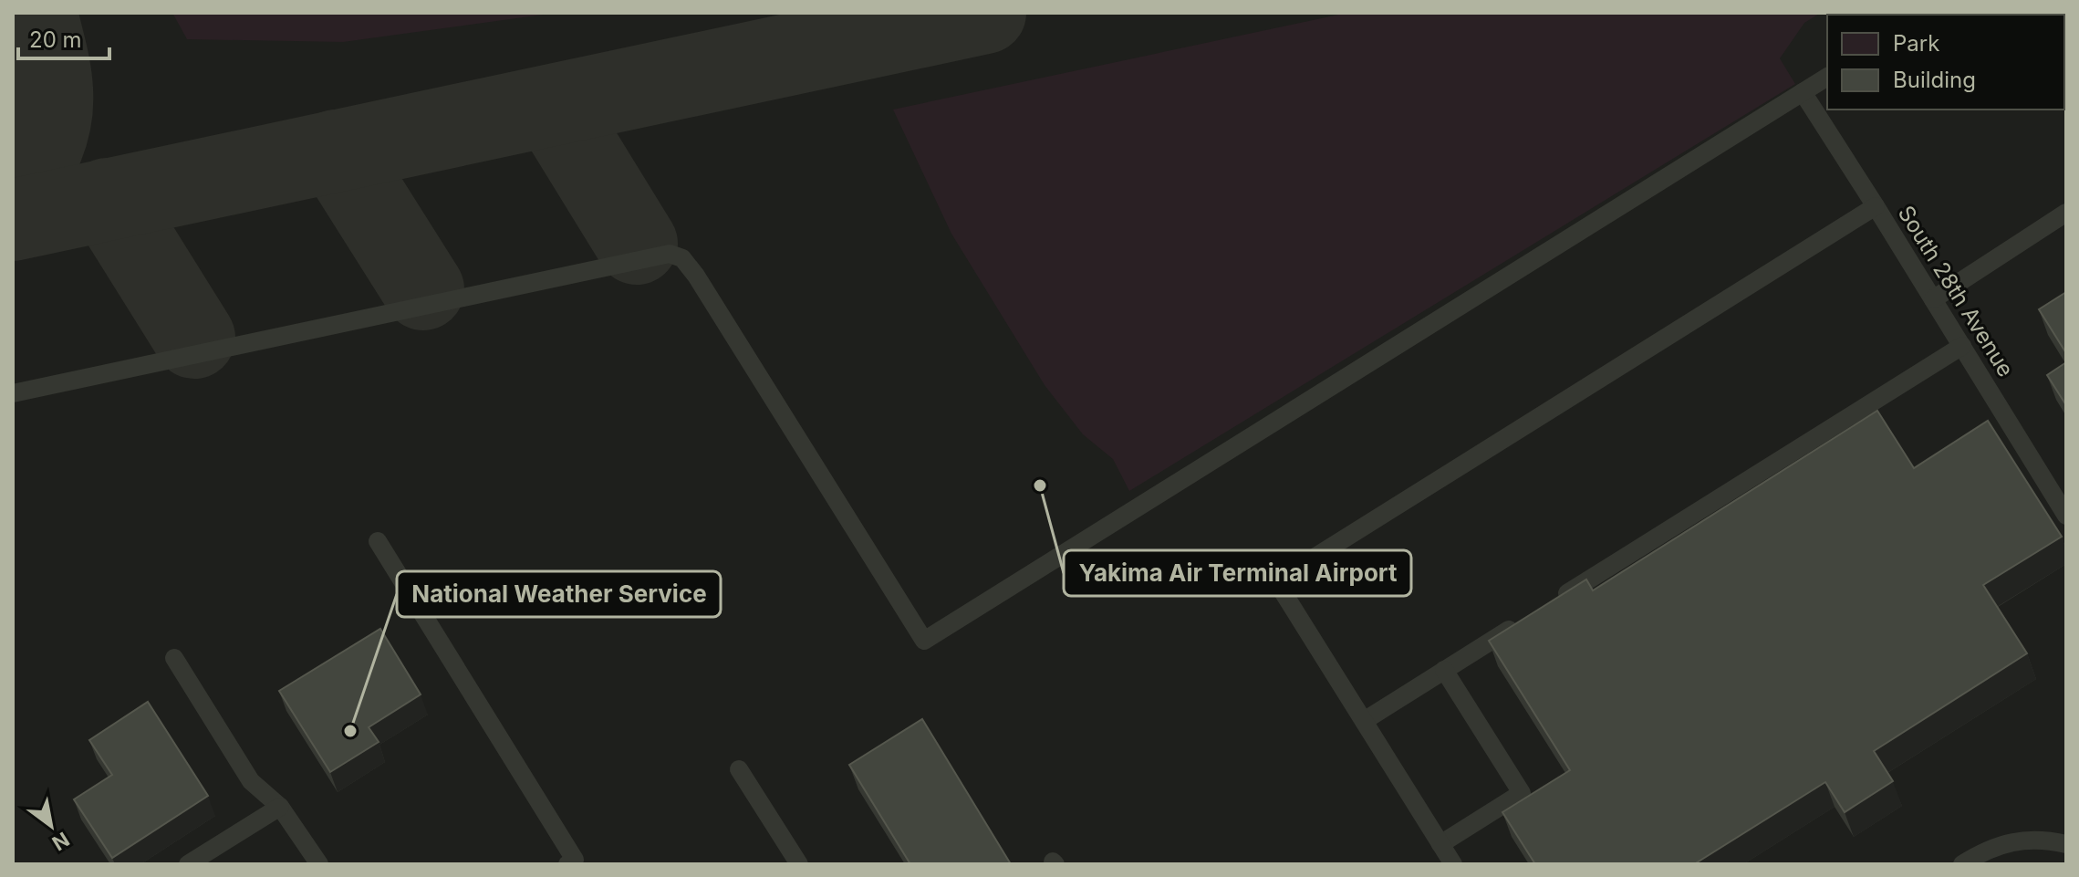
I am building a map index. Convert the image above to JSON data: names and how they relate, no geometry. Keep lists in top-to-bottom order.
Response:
{
  "streets": {
    "lane": ["South 28th Avenue"]
  },
  "places": ["Yakima Air Terminal Airport", "National Weather Service"],
  "legend": ["Park", "Building"],
  "scale_bar": "20 m",
  "north": "bottom right"
}
